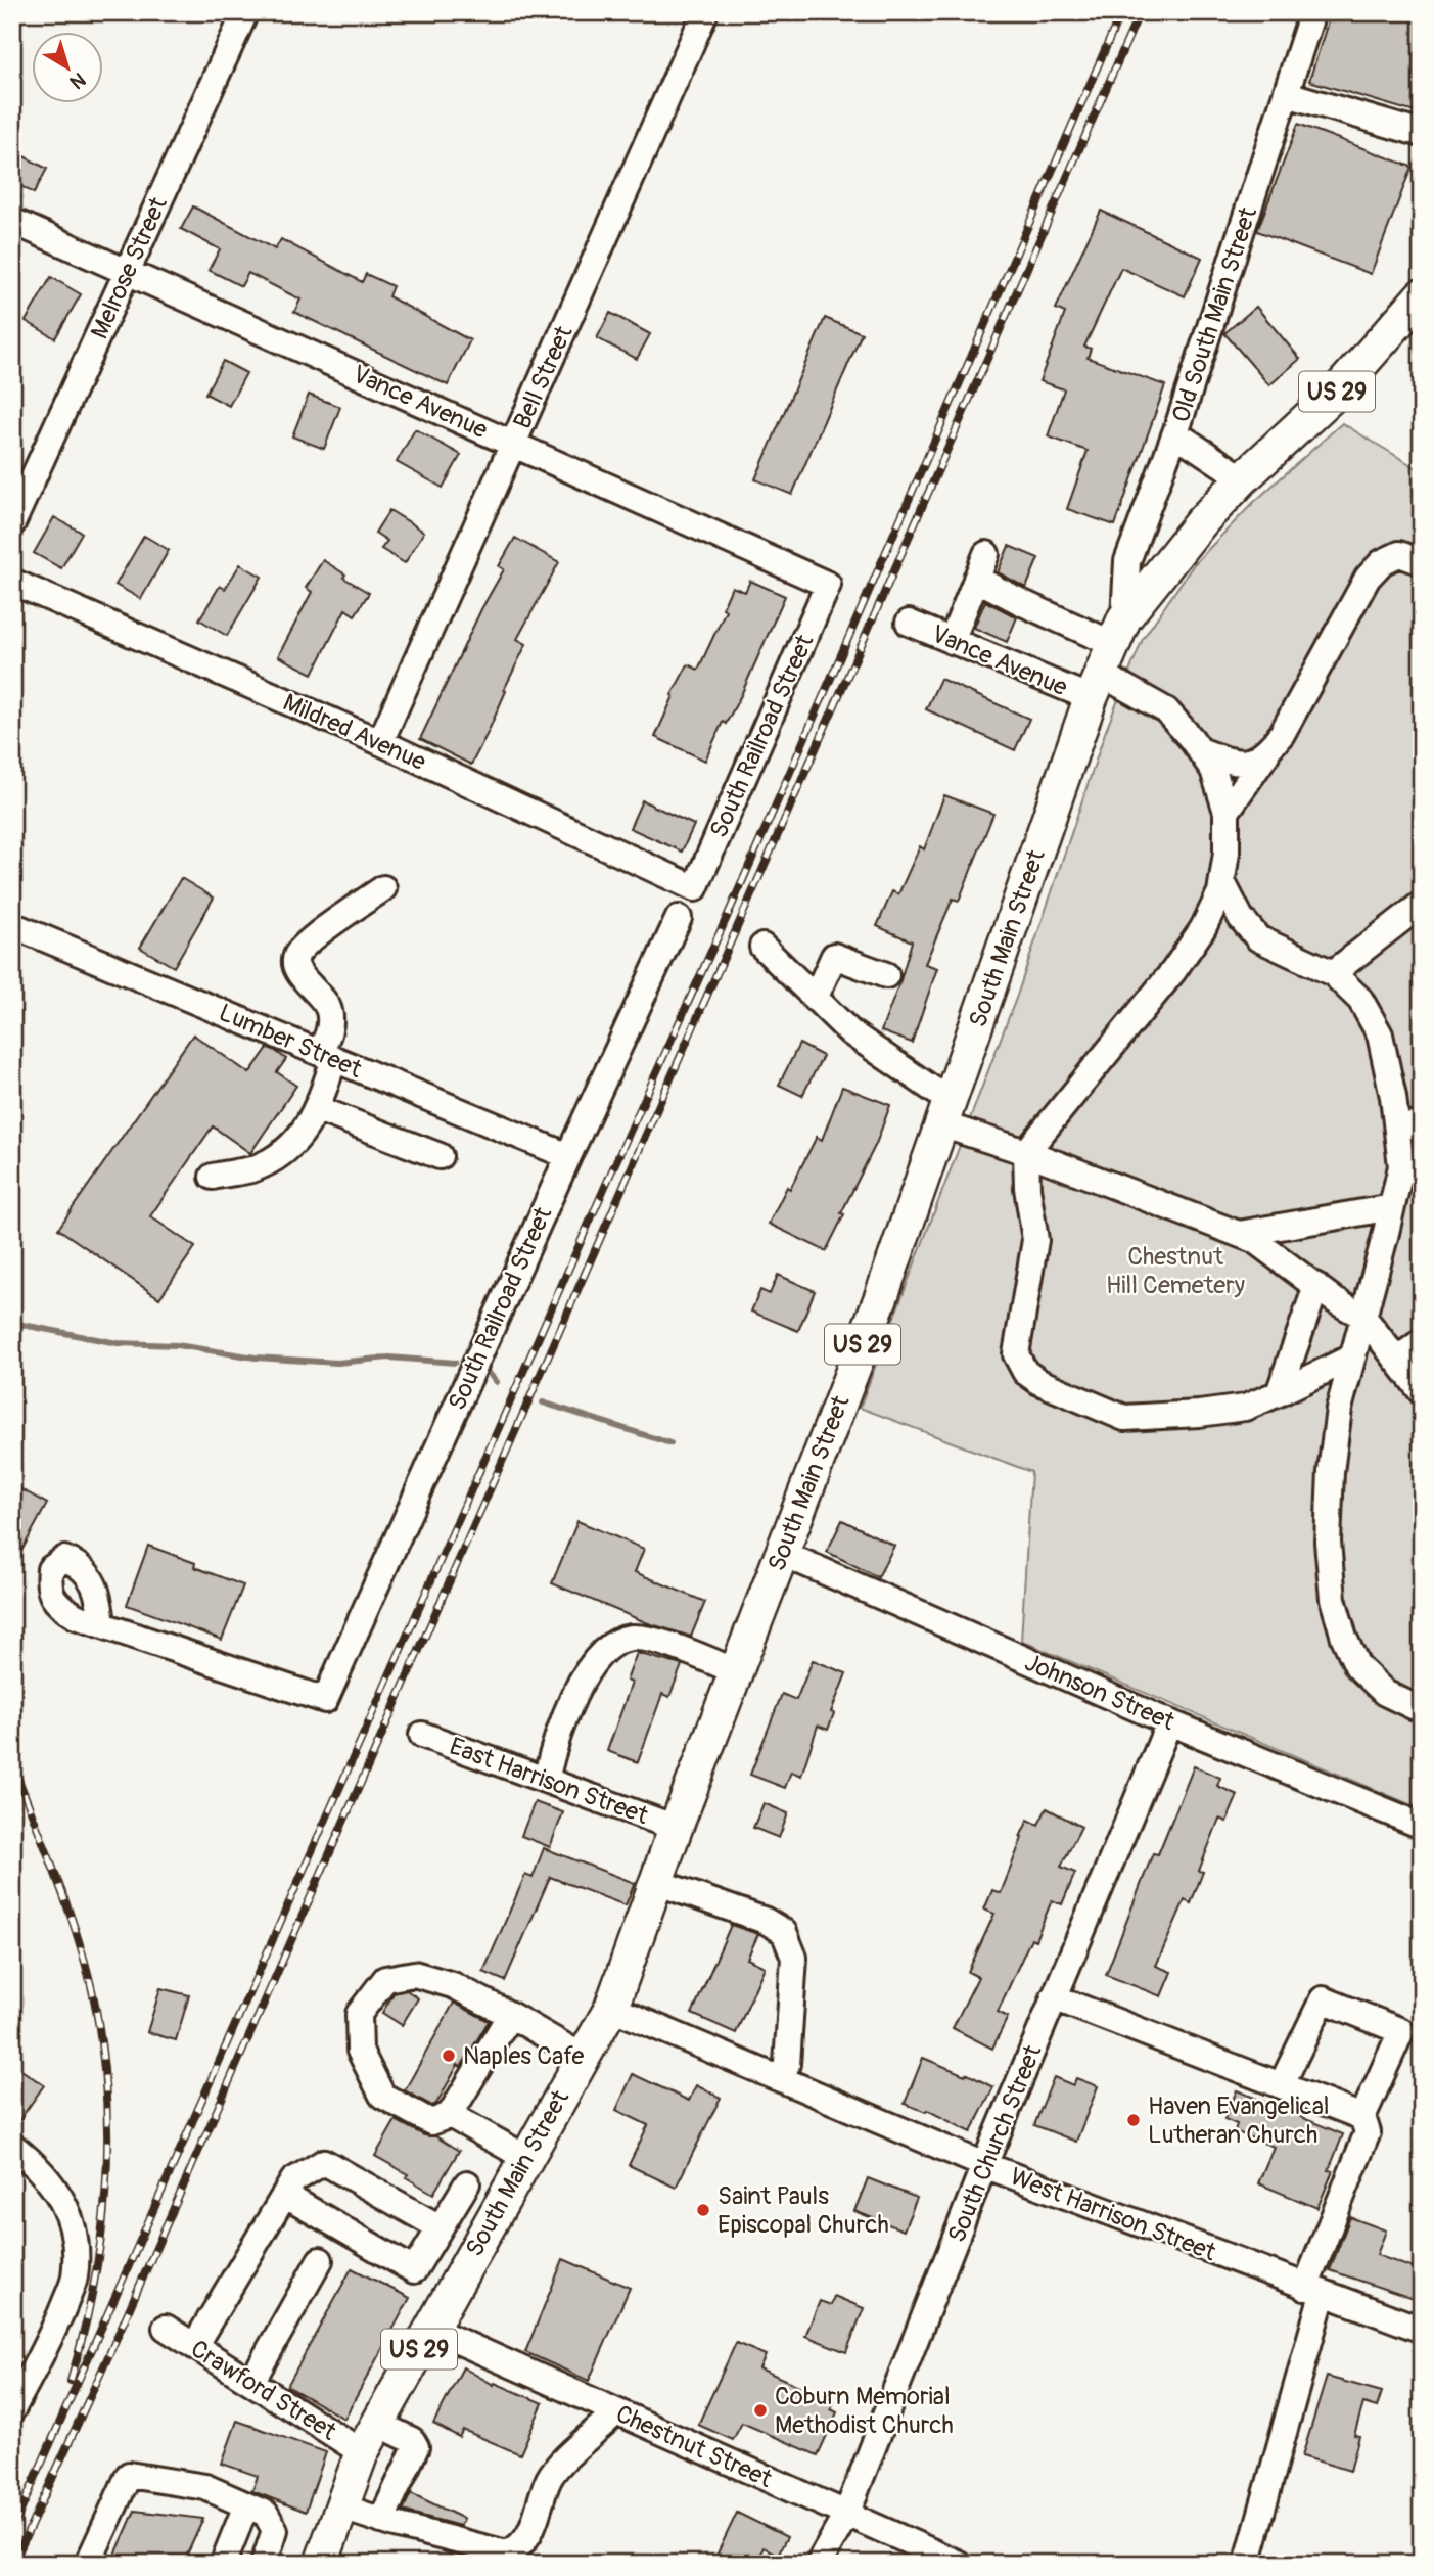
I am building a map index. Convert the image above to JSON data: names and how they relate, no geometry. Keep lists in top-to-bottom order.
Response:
{
  "streets": {
    "main road": ["US 29", "South Main Street"],
    "street": [
      "Melrose Street",
      "Old South Main Street",
      "Bell Street",
      "Vance Avenue",
      "Mildred Avenue",
      "South Railroad Street",
      "Lumber Street",
      "Johnson Street",
      "East Harrison Street",
      "South Church Street",
      "West Harrison Street",
      "Crawford Street",
      "Chestnut Street"
    ]
  },
  "crossings": [
    ["Melrose Street", "Vance Avenue"],
    ["Old South Main Street", "South Main Street"],
    ["Bell Street", "Vance Avenue"],
    ["Bell Street", "Mildred Avenue"],
    ["Vance Avenue", "South Railroad Street"],
    ["Vance Avenue", "South Main Street"],
    ["Mildred Avenue", "South Railroad Street"],
    ["South Railroad Street", "Lumber Street"],
    ["South Main Street", "Johnson Street"],
    ["South Main Street", "East Harrison Street"],
    ["South Main Street", "West Harrison Street"],
    ["South Main Street", "Crawford Street"],
    ["South Main Street", "Chestnut Street"],
    ["Johnson Street", "South Church Street"],
    ["South Church Street", "West Harrison Street"],
    ["South Church Street", "Chestnut Street"]
  ],
  "parks": ["Chestnut Hill Cemetery"],
  "places": [
    "Naples Cafe",
    "Haven Evangelical Lutheran Church",
    "Saint Pauls Episcopal Church",
    "Coburn Memorial Methodist Church"
  ],
  "north": "bottom right"
}
